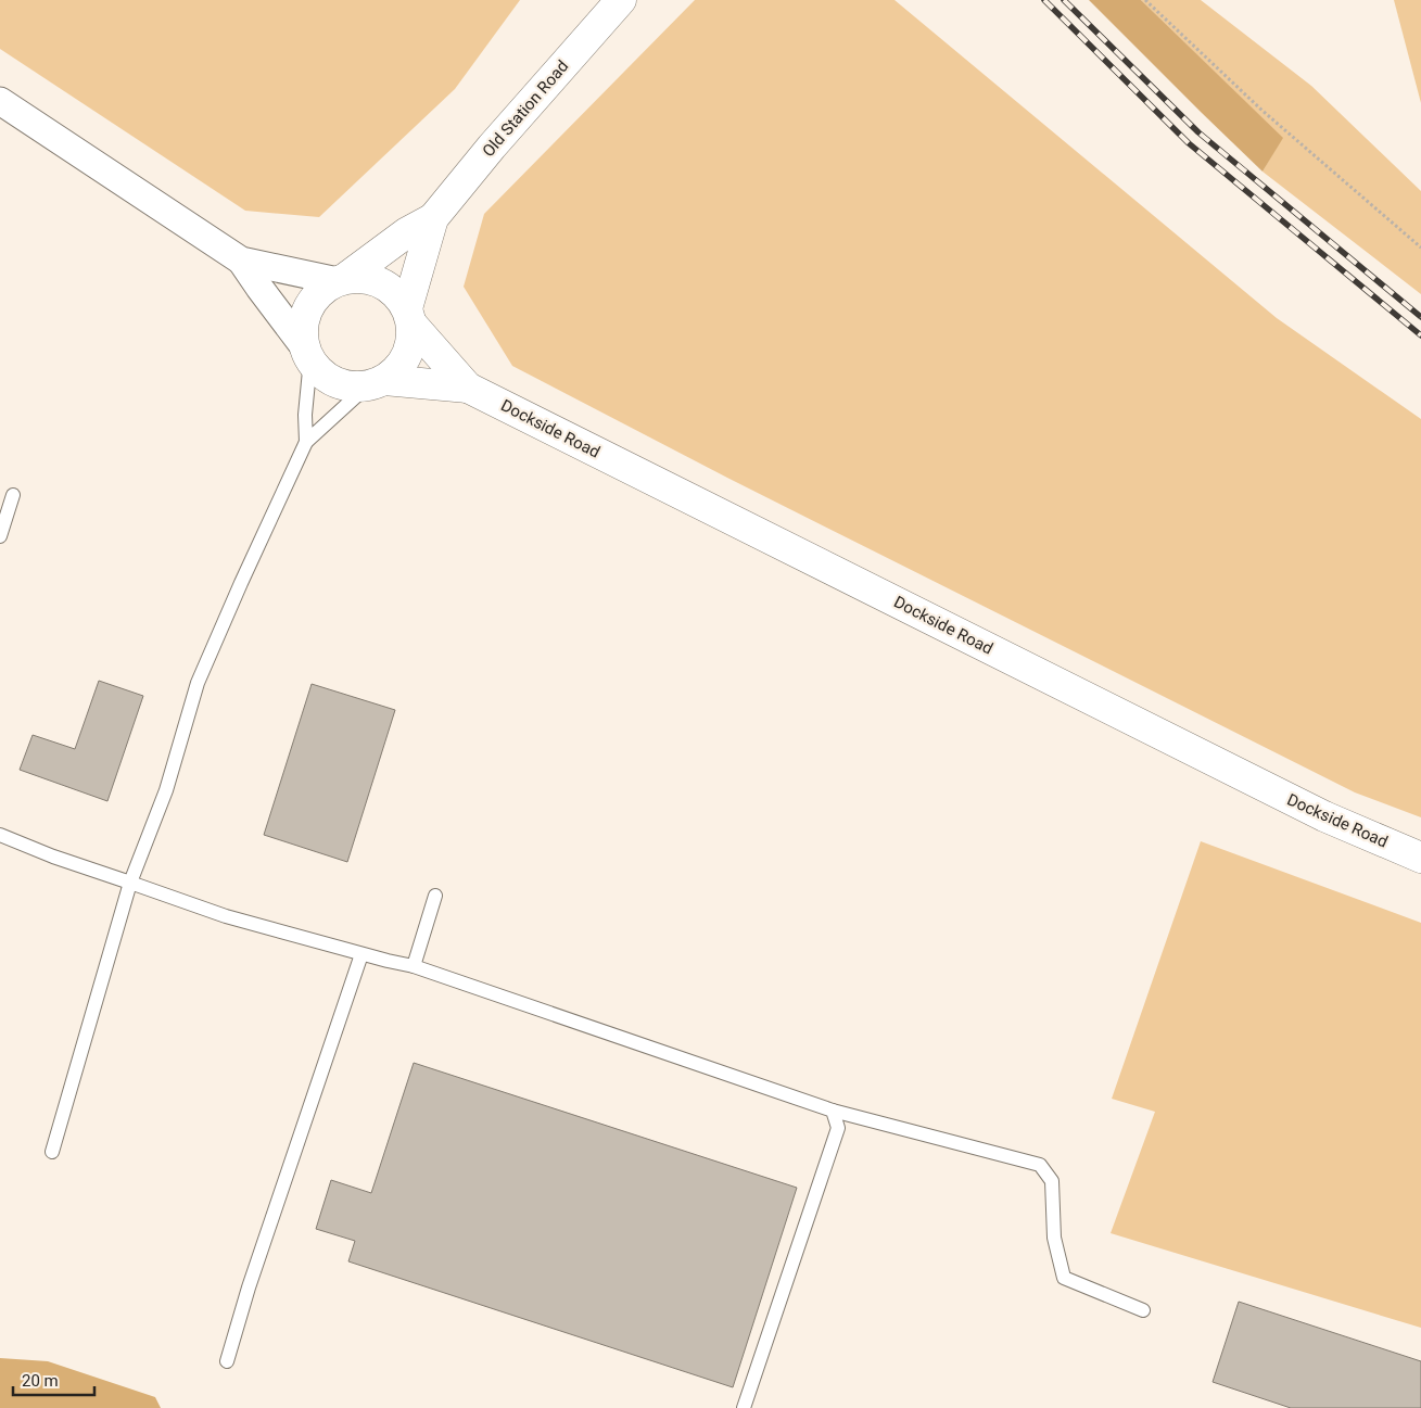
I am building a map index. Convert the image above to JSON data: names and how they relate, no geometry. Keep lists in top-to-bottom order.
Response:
{
  "streets": {
    "main road": ["Old Station Road", "Dockside Road"]
  },
  "crossings": [
    ["Old Station Road", "Dockside Road"]
  ],
  "scale_bar": "20 m"
}
